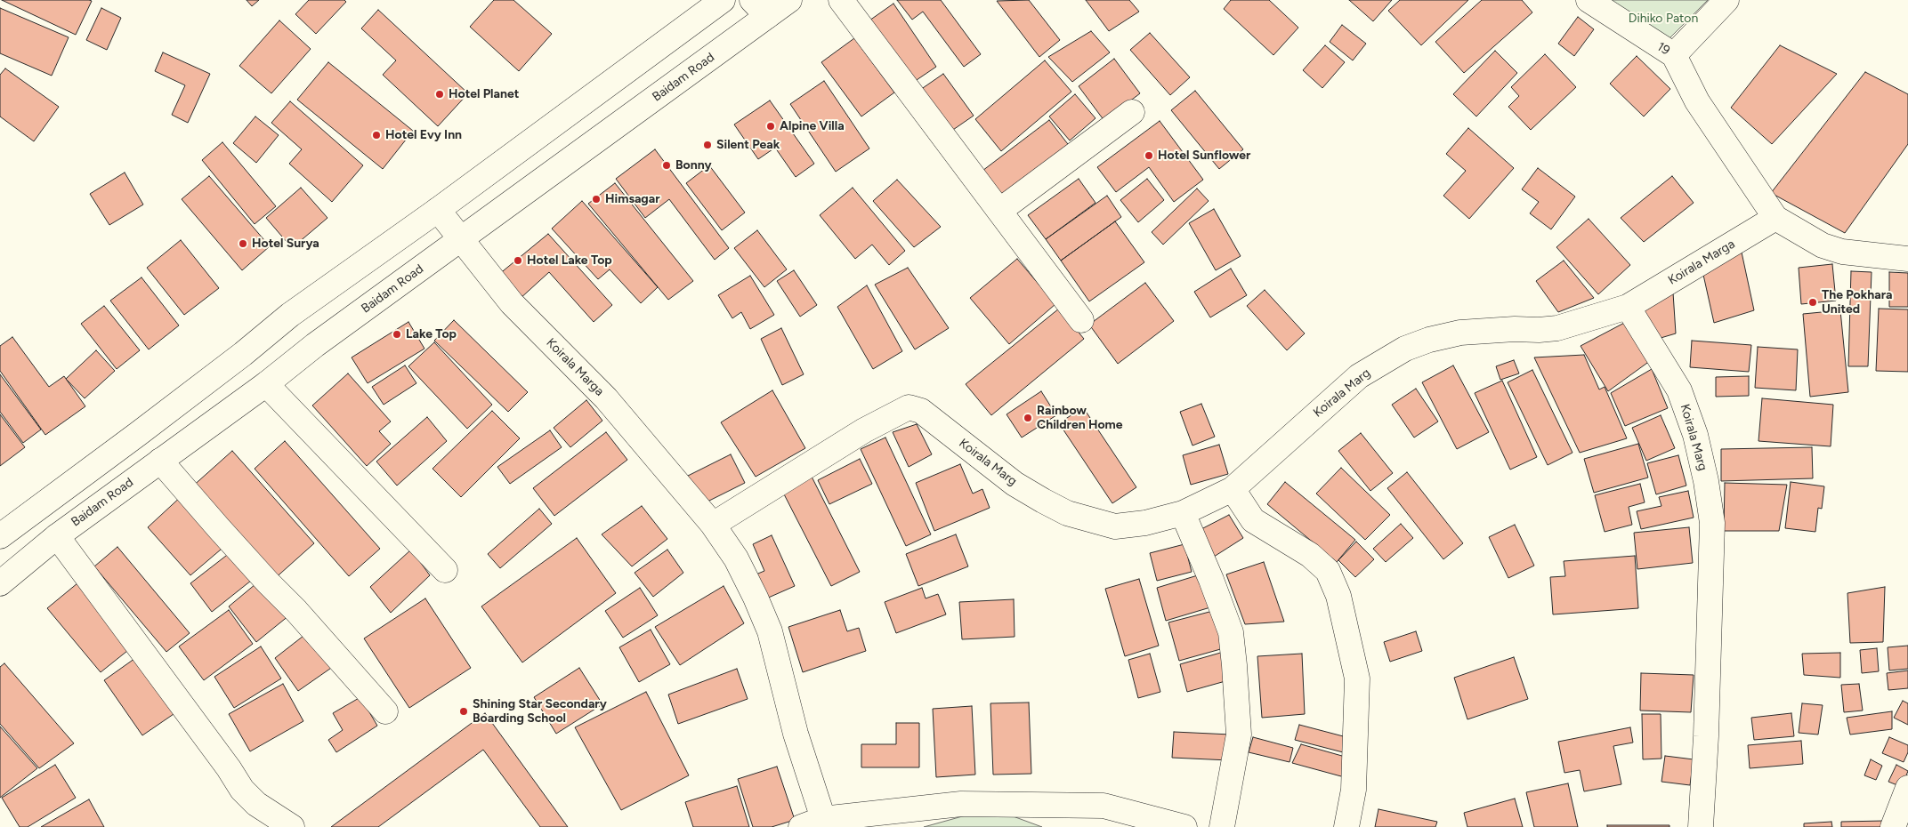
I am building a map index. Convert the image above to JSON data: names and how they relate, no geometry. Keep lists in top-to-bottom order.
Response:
{
  "streets": {
    "street": [
      "19",
      "Baidam Road",
      "Koirala Marga",
      "Koirala Marg"
    ]
  },
  "crossings": [
    ["Baidam Road", "Koirala Marga"],
    ["Koirala Marga", "Koirala Marg"]
  ],
  "parks": ["Dihiko Paton"],
  "places": [
    "Hotel Planet",
    "Alpine Villa",
    "Hotel Evy Inn",
    "Silent Peak",
    "Hotel Sunflower",
    "Bonny",
    "Himsagar",
    "Hotel Surya",
    "Hotel Lake Top",
    "The Pokhara United",
    "Lake Top",
    "Rainbow Children Home",
    "Shining Star Secondary Boarding School"
  ]
}
